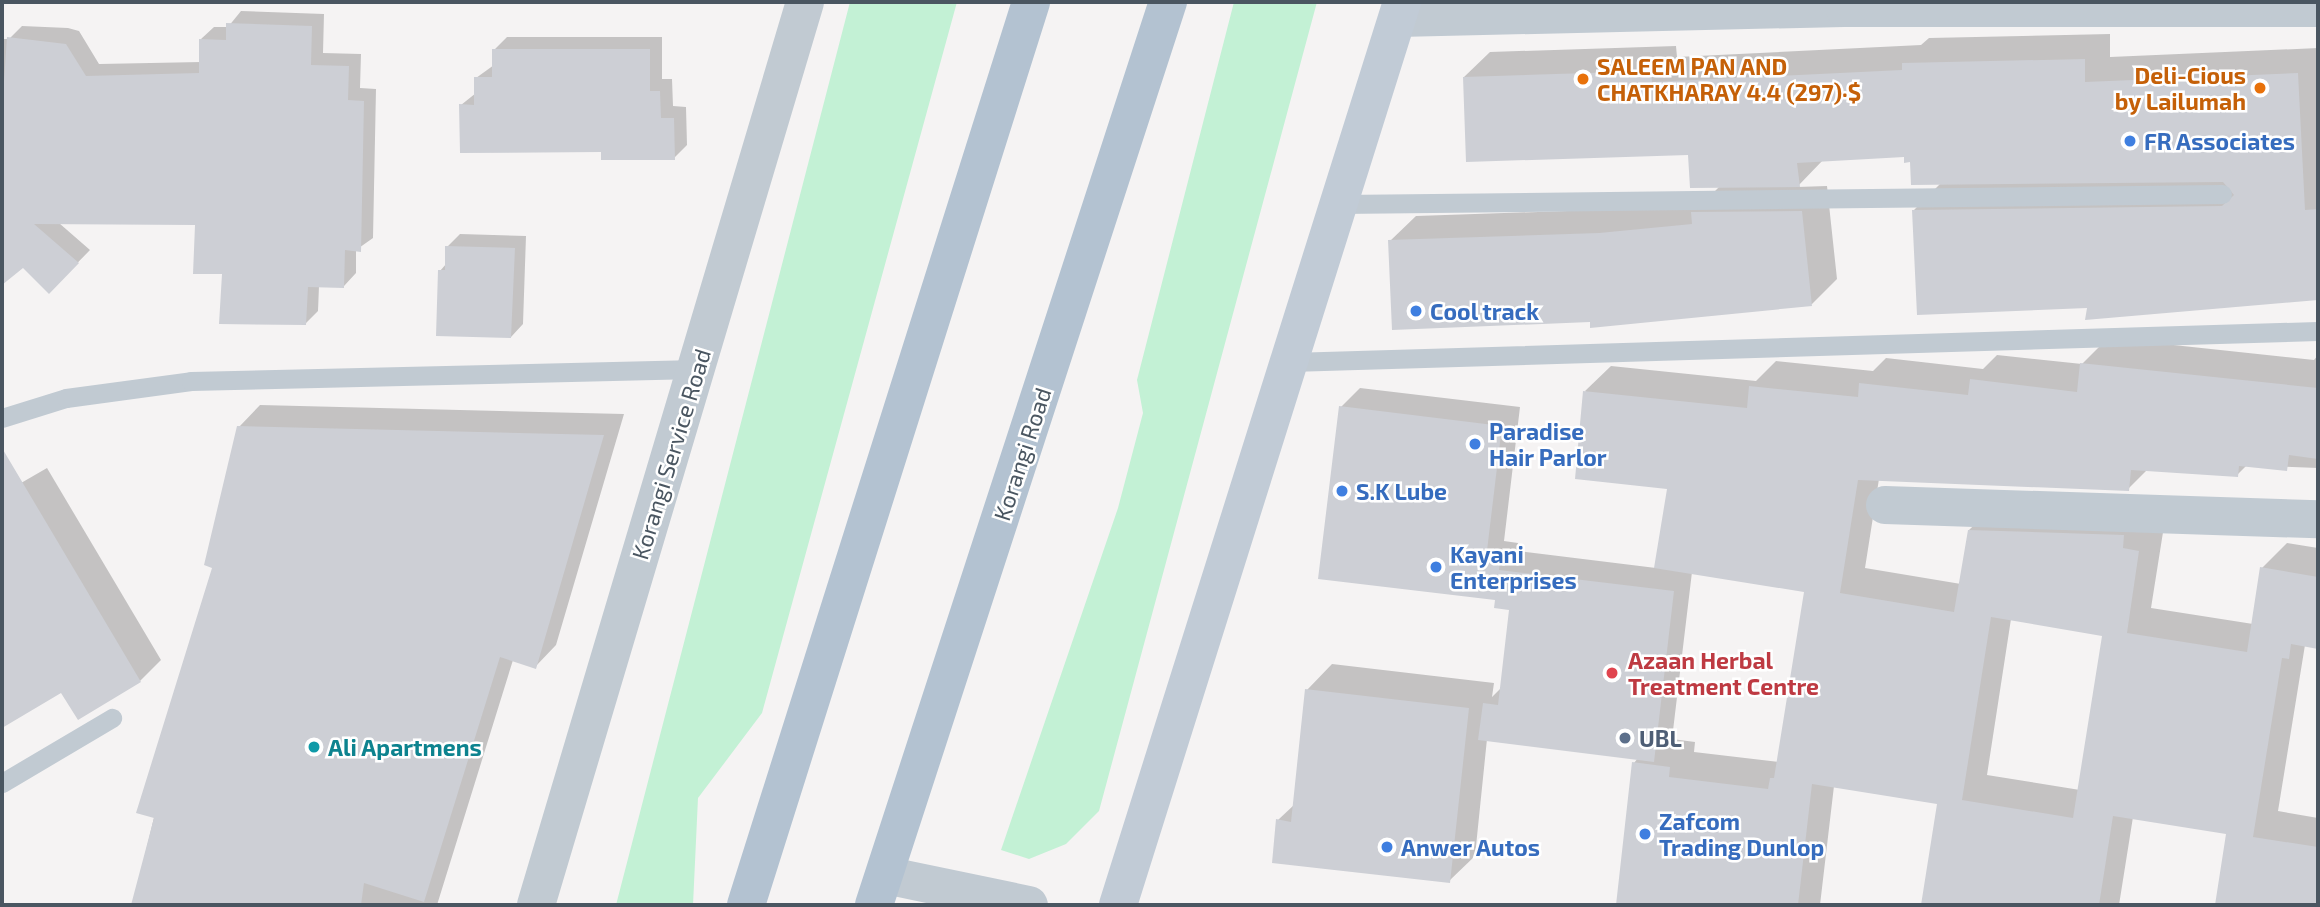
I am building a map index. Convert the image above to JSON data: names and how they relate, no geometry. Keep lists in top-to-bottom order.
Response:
{
  "streets": {
    "main road": ["Korangi Road"],
    "street": ["Korangi Service Road"]
  },
  "places": [
    "SALEEM PAN AND CHATKHARAY 4.4 (297)·$",
    "Deli-Cious by Lailumah",
    "FR Associates",
    "Cool track",
    "Paradise Hair Parlor",
    "S.K Lube",
    "Kayani Enterprises",
    "Azaan Herbal Treatment Centre",
    "UBL",
    "Ali Apartmens",
    "Zafcom Trading Dunlop",
    "Anwer Autos"
  ]
}
